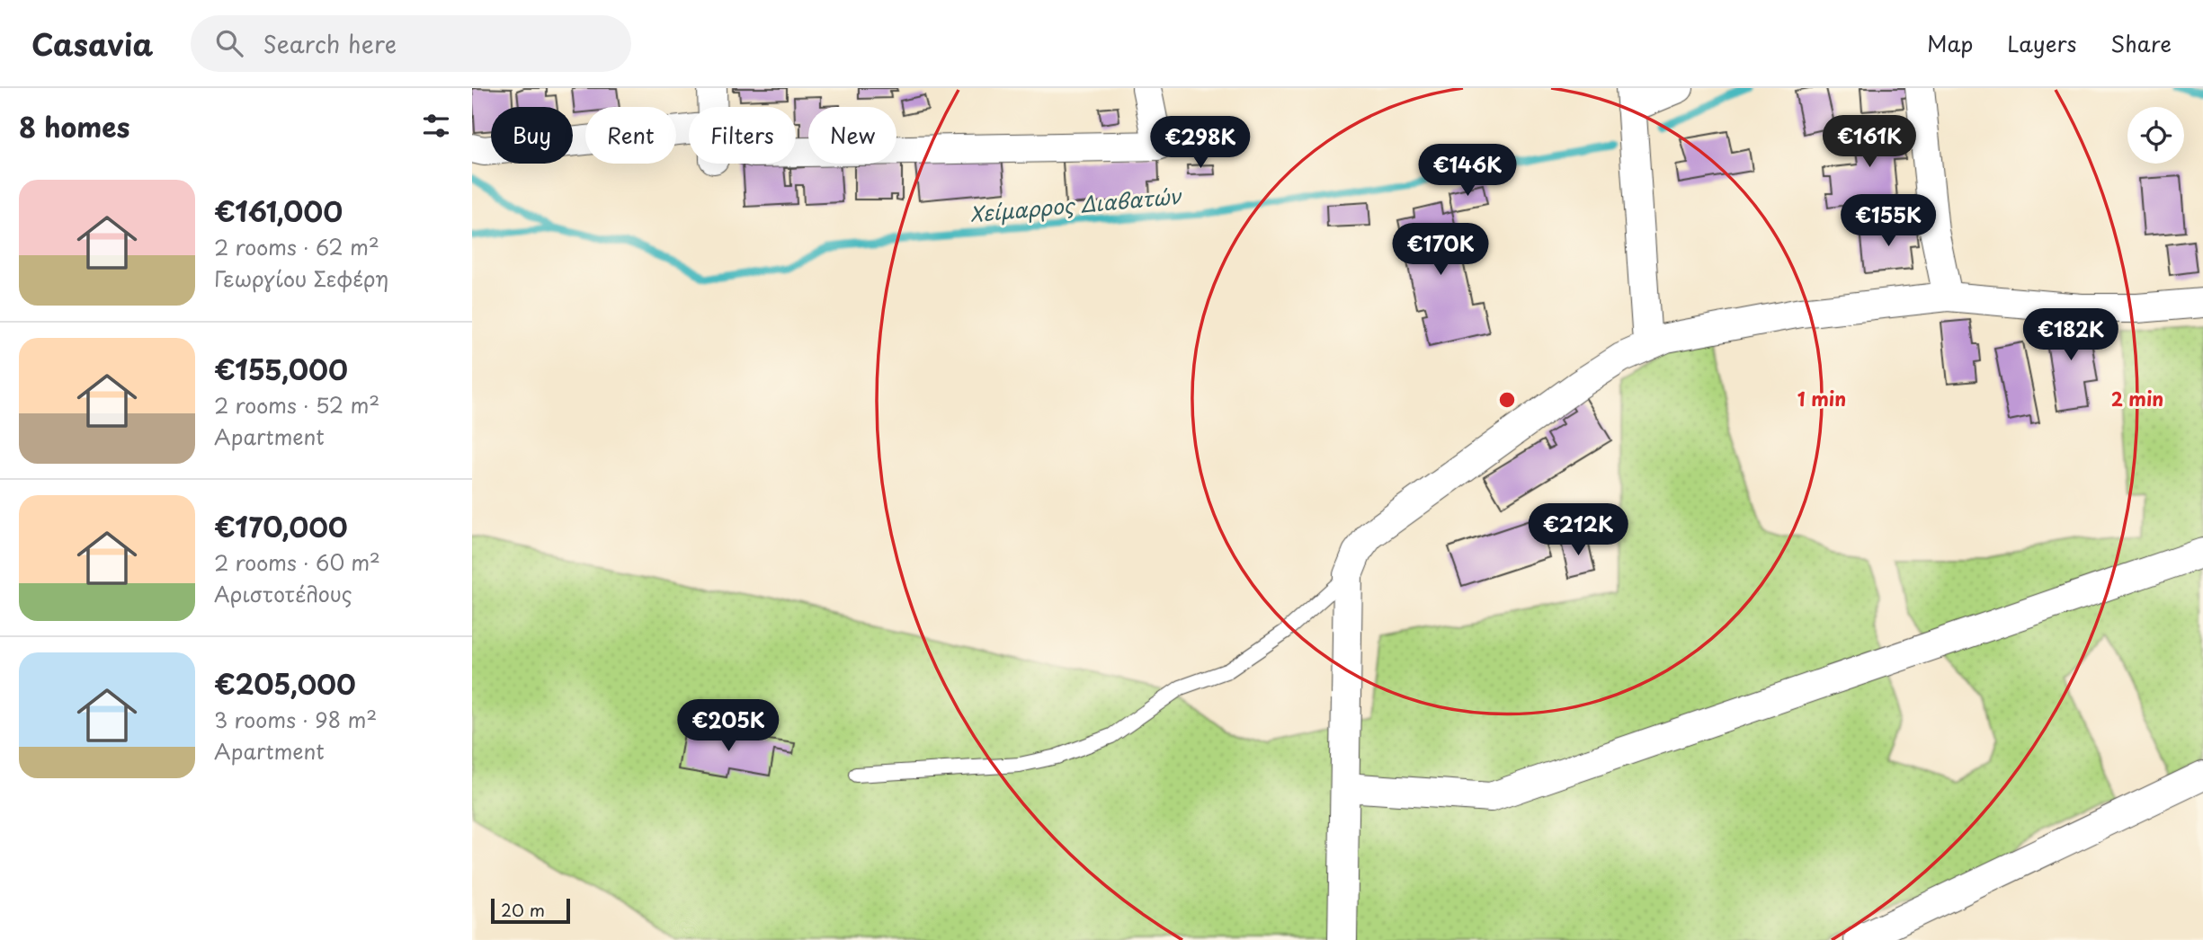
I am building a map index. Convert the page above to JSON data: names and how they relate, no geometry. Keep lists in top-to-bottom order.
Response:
{
  "water": ["Χείμαρρος Διαβατών"],
  "scale_bar": "20 m",
  "page": {
    "header": "Casavia",
    "search": "Search here",
    "nav": ["Map", "Layers", "Share"],
    "heading": "8 homes",
    "chip": [
      "Buy",
      "Rent",
      "Filters",
      "New"
    ],
    "price": [
      "€161K",
      "€298K",
      "€146K",
      "€155K",
      "€170K",
      "€182K",
      "€212K",
      "€205K"
    ],
    "list": [
      {
        "name": "€161,000",
        "note": "2 rooms · 62 m² · Γεωργίου Σεφέρη"
      },
      {
        "name": "€155,000",
        "note": "2 rooms · 52 m² · Apartment"
      },
      {
        "name": "€170,000",
        "note": "2 rooms · 60 m² · Αριστοτέλους"
      },
      {
        "name": "€205,000",
        "note": "3 rooms · 98 m² · Apartment"
      }
    ],
    "scale": "20 m"
  },
  "rings": ["1 min", "2 min"]
}
